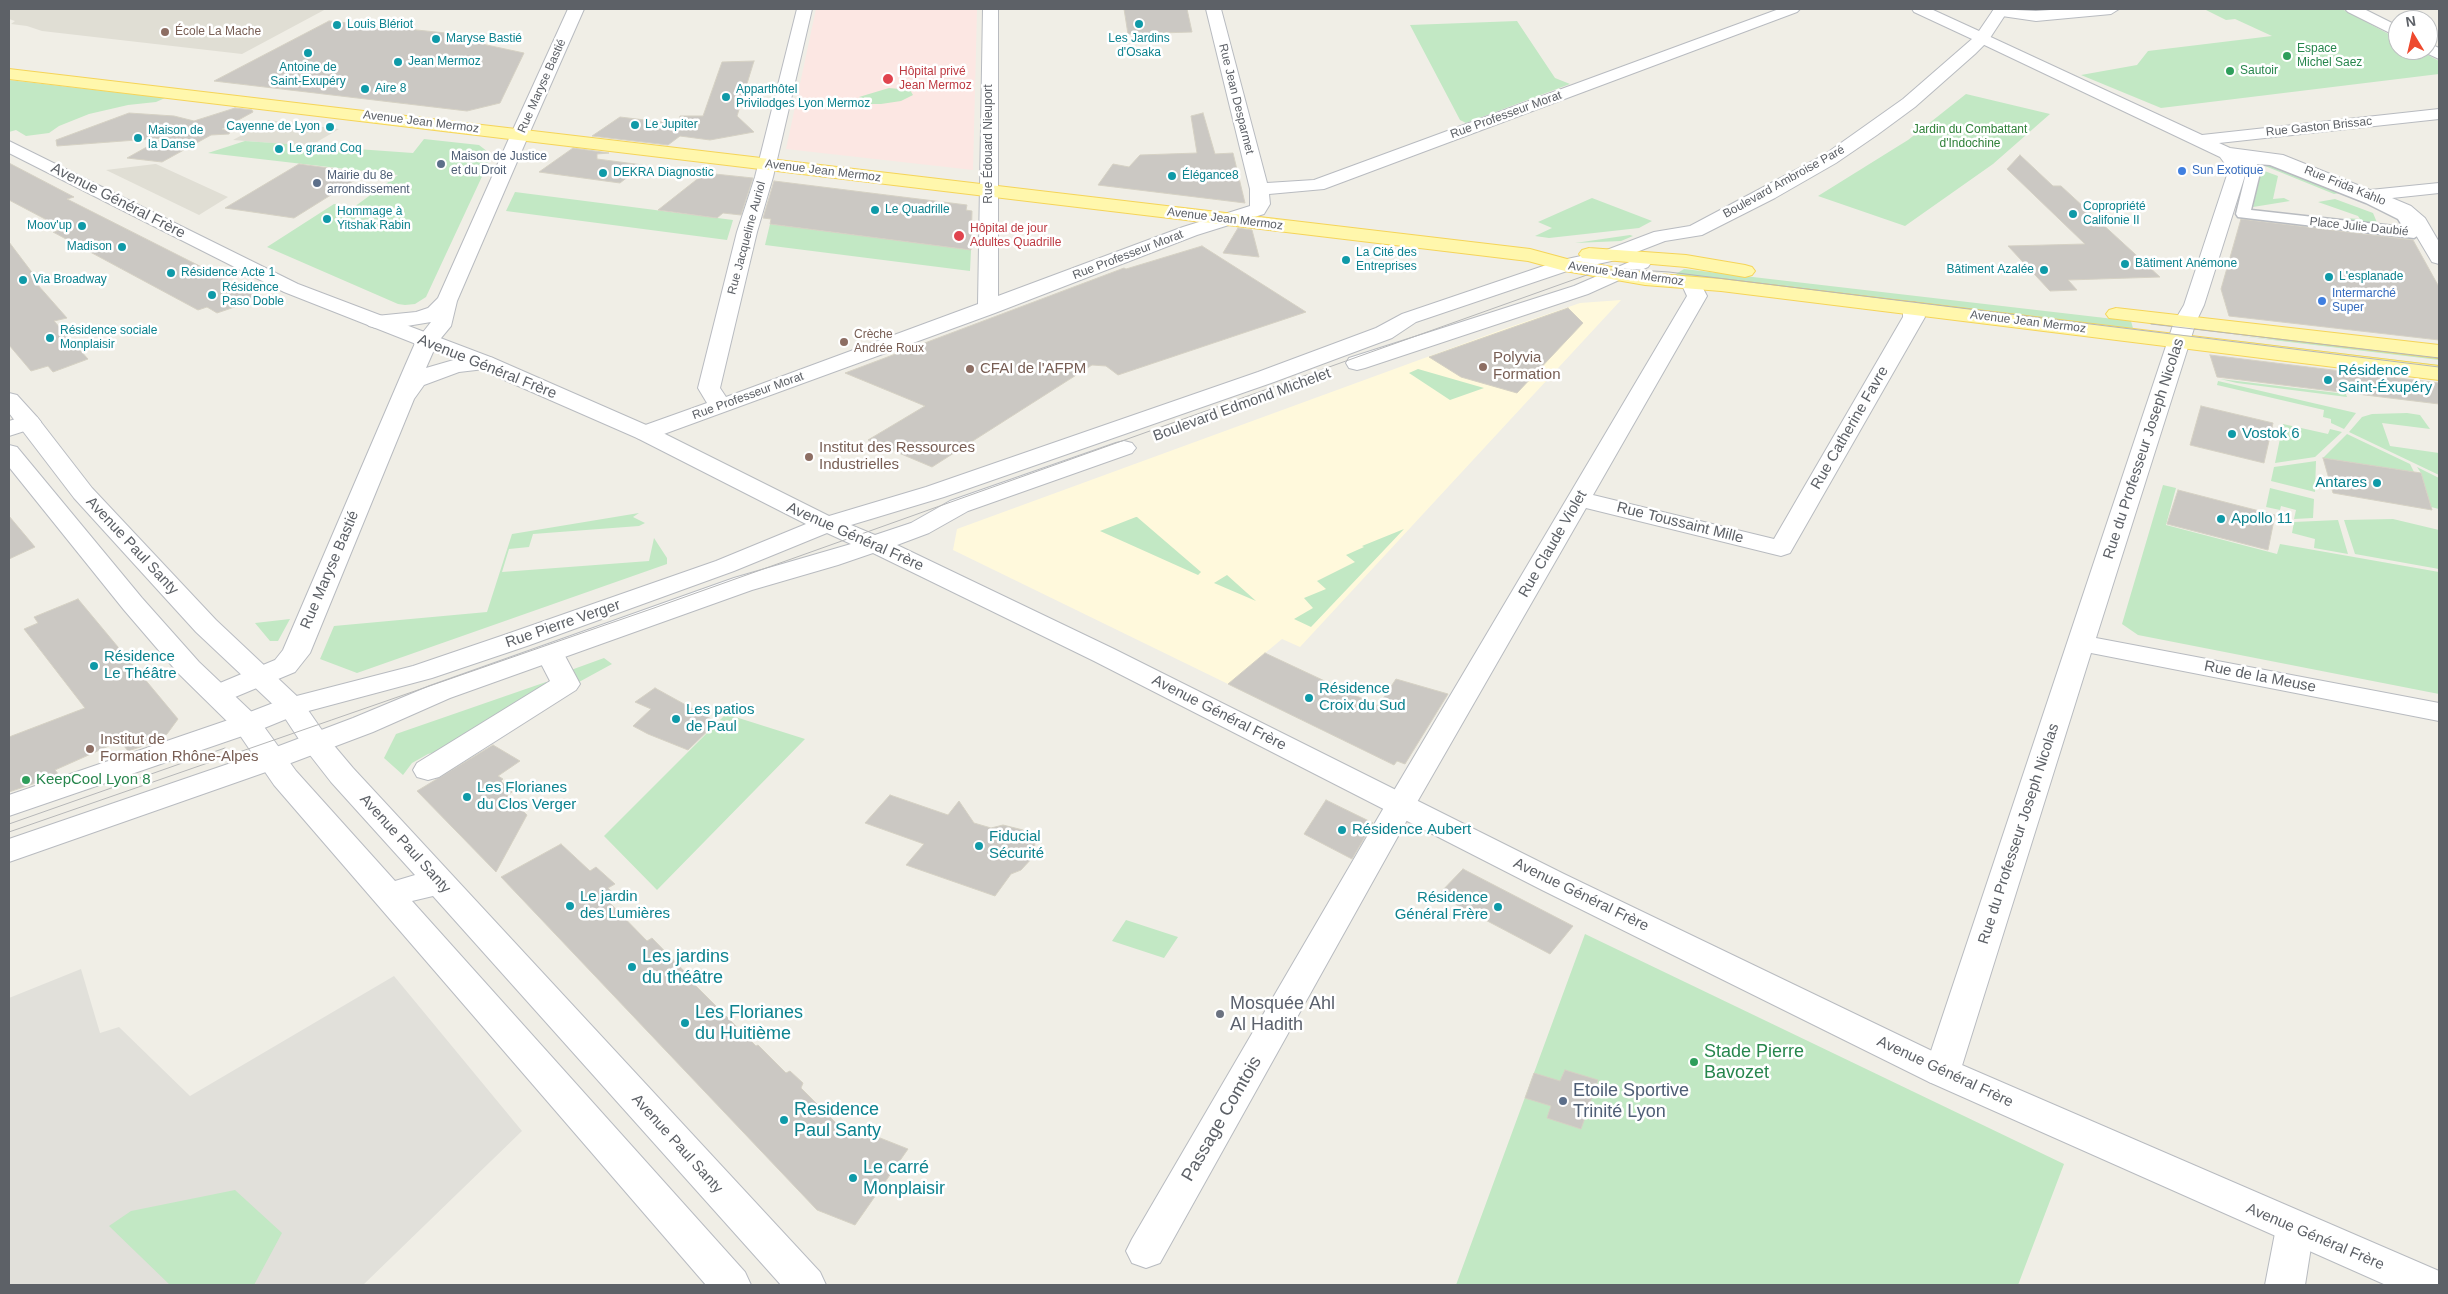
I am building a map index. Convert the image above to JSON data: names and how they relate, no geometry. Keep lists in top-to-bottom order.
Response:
{
  "streets": {
    "main road": ["Avenue Jean Mermoz"],
    "street": [
      "Rue Maryse Bastié",
      "Rue Jean Desparmet",
      "Rue Professeur Morat",
      "Rue Gaston Brissac",
      "Rue Édouard Nieuport",
      "Boulevard Ambroise Paré",
      "Rue Frida Kahlo",
      "Avenue Général Frère",
      "Place Julie Daubié",
      "Rue Jacqueline Auriol",
      "Boulevard Edmond Michelet",
      "Rue Catherine Favre",
      "Rue du Professeur Joseph Nicolas",
      "Rue Toussaint Mille",
      "Rue Claude Violet",
      "Avenue Paul Santy",
      "Rue Pierre Verger",
      "Rue de la Meuse",
      "Passage Comtois"
    ]
  },
  "crossings": [
    ["Rue Maryse Bastié", "Avenue Jean Mermoz"],
    ["Rue Maryse Bastié", "Avenue Général Frère"],
    ["Rue Maryse Bastié", "Avenue Paul Santy"],
    ["Rue Jean Desparmet", "Rue Professeur Morat"],
    ["Rue Professeur Morat", "Avenue Jean Mermoz"],
    ["Rue Professeur Morat", "Rue Édouard Nieuport"],
    ["Rue Professeur Morat", "Avenue Général Frère"],
    ["Rue Professeur Morat", "Rue Jacqueline Auriol"],
    ["Avenue Jean Mermoz", "Rue Édouard Nieuport"],
    ["Avenue Jean Mermoz", "Boulevard Ambroise Paré"],
    ["Avenue Jean Mermoz", "Rue Jacqueline Auriol"],
    ["Avenue Jean Mermoz", "Boulevard Edmond Michelet"],
    ["Avenue Jean Mermoz", "Rue Catherine Favre"],
    ["Avenue Jean Mermoz", "Rue du Professeur Joseph Nicolas"],
    ["Avenue Jean Mermoz", "Rue Claude Violet"],
    ["Boulevard Ambroise Paré", "Boulevard Edmond Michelet"],
    ["Rue Frida Kahlo", "Rue du Professeur Joseph Nicolas"],
    ["Avenue Général Frère", "Boulevard Edmond Michelet"],
    ["Avenue Général Frère", "Rue du Professeur Joseph Nicolas"],
    ["Avenue Général Frère", "Rue Claude Violet"],
    ["Avenue Général Frère", "Rue Pierre Verger"],
    ["Avenue Général Frère", "Passage Comtois"],
    ["Boulevard Edmond Michelet", "Rue Pierre Verger"],
    ["Rue Catherine Favre", "Rue Toussaint Mille"],
    ["Rue du Professeur Joseph Nicolas", "Rue de la Meuse"],
    ["Rue Toussaint Mille", "Rue Claude Violet"],
    ["Rue Claude Violet", "Passage Comtois"],
    ["Avenue Paul Santy", "Rue Pierre Verger"]
  ],
  "parks": ["Jardin du Combattant d'Indochine"],
  "places": [
    "Les Jardins d'Osaka",
    "Louis Blériot",
    "École La Mache",
    "Maryse Bastié",
    "Antoine de Saint-Exupéry",
    "Espace Michel Saez",
    "Jean Mermoz",
    "Sautoir",
    "Hôpital privé Jean Mermoz",
    "Aire 8",
    "Apparthôtel Privilodges Lyon Mermoz",
    "Le Jupiter",
    "Cayenne de Lyon",
    "Maison de la Danse",
    "Le grand Coq",
    "Maison de Justice et du Droit",
    "Sun Exotique",
    "DEKRA Diagnostic",
    "Élégance8",
    "Mairie du 8e arrondissement",
    "Le Quadrille",
    "Copropriété Califonie II",
    "Hommage à Yitshak Rabin",
    "Moov'up",
    "Hôpital de jour Adultes Quadrille",
    "Madison",
    "La Cité des Entreprises",
    "Bâtiment Anémone",
    "Bâtiment Azalée",
    "Résidence Acte 1",
    "L'esplanade",
    "Via Broadway",
    "Résidence Paso Doble",
    "Intermarché Super",
    "Résidence sociale Monplaisir",
    "Crèche Andrée Roux",
    "Polyvia Formation",
    "CFAI de l'AFPM",
    "Résidence Saint-Éxupéry",
    "Vostok 6",
    "Institut des Ressources Industrielles",
    "Antares",
    "Apollo 11",
    "Résidence Le Théâtre",
    "Résidence Croix du Sud",
    "Les patios de Paul",
    "Institut de Formation Rhône-Alpes",
    "KeepCool Lyon 8",
    "Les Florianes du Clos Verger",
    "Résidence Aubert",
    "Fiducial Sécurité",
    "Le jardin des Lumières",
    "Résidence Général Frère",
    "Les jardins du théâtre",
    "Mosquée Ahl Al Hadith",
    "Les Florianes du Huitième",
    "Stade Pierre Bavozet",
    "Etoile Sportive Trinité Lyon",
    "Residence Paul Santy",
    "Le carré Monplaisir"
  ],
  "north": "top"
}
